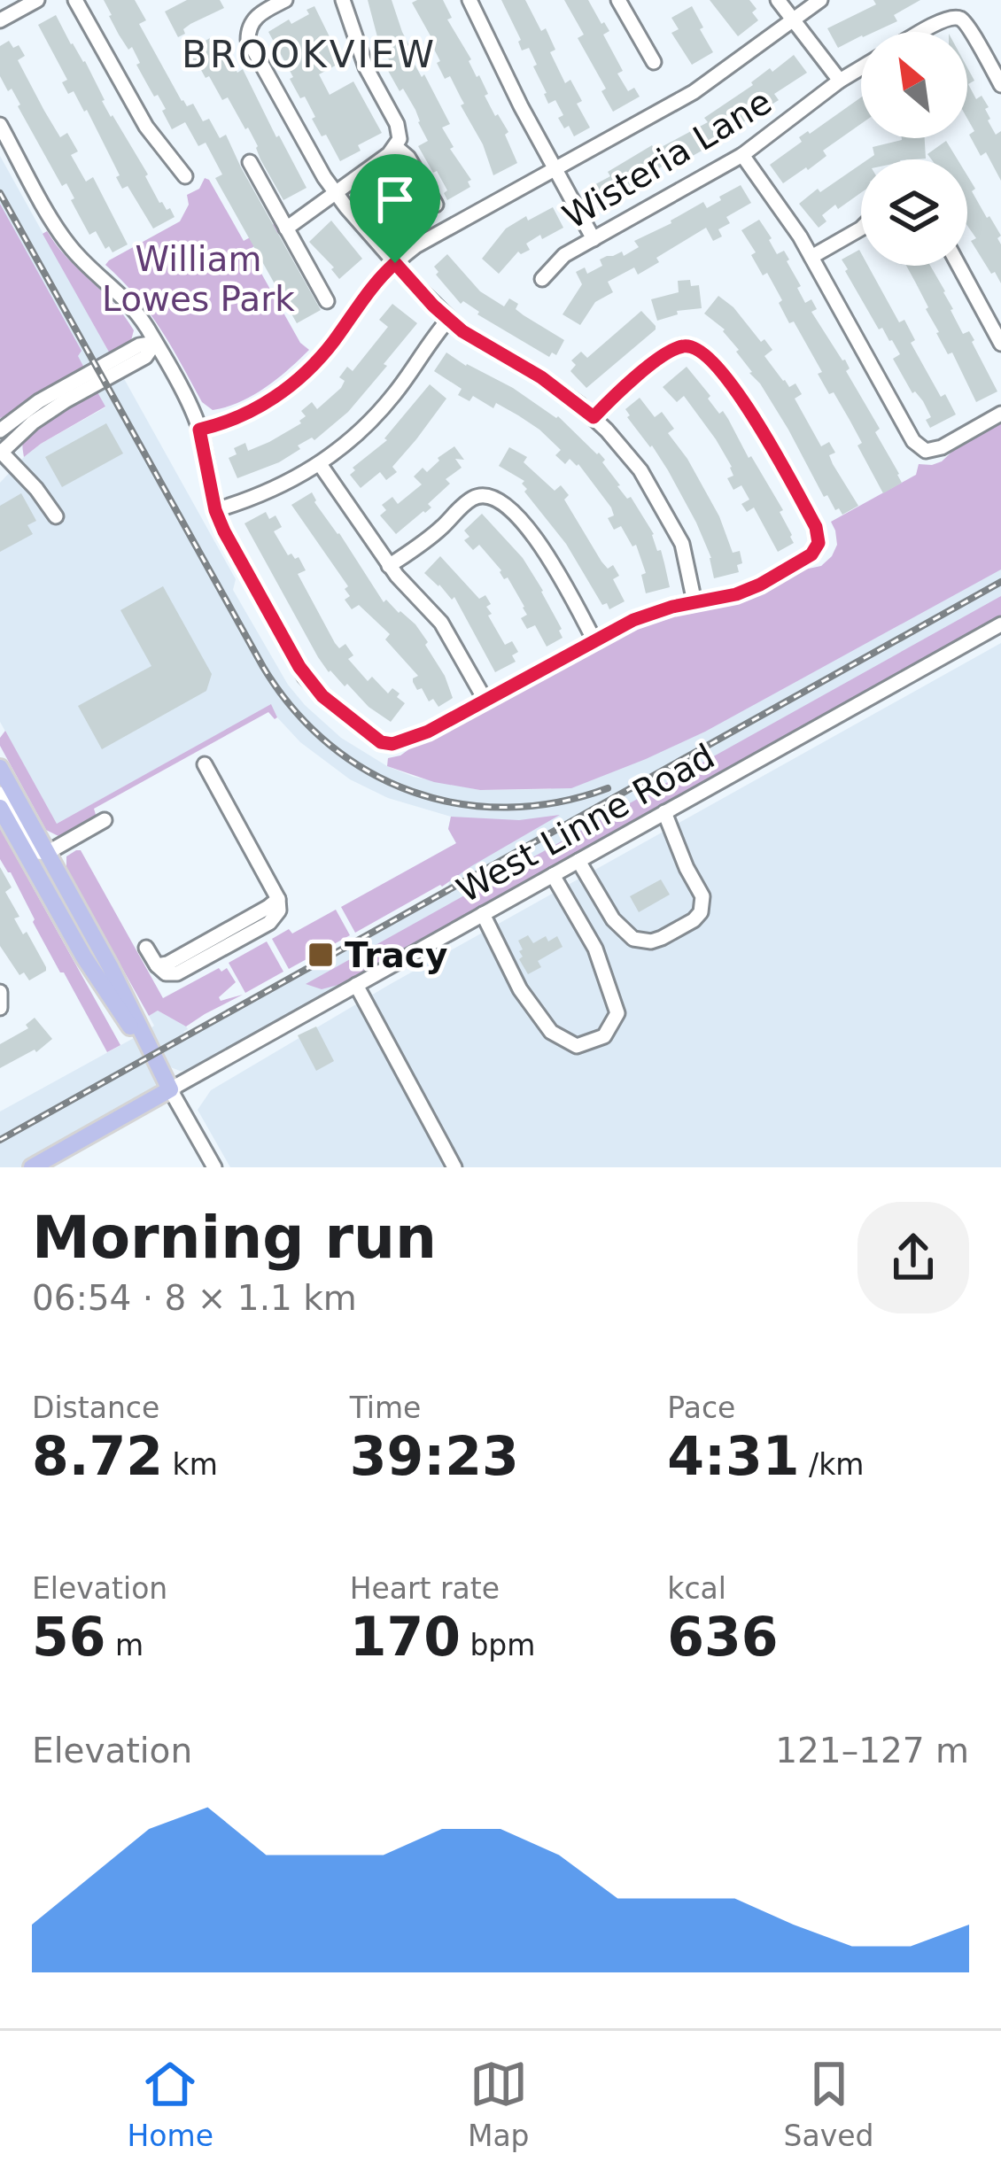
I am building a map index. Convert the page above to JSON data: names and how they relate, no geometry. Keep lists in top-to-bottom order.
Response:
{
  "streets": {
    "main road": ["West Linne Road"],
    "street": ["Wisteria Lane"]
  },
  "districts": ["BROOKVIEW"],
  "parks": ["William Lowes Park"],
  "places": {
    "transit": ["Tracy"]
  },
  "north": "top left",
  "page": {
    "heading": ["Morning run", "06:54 · 8 × 1.1 km"],
    "stats": [
      ["Distance", "8.72 km"],
      ["Time", "39:23"],
      ["Pace", "4:31 /km"],
      ["Elevation", "56 m"],
      ["Heart rate", "170 bpm"],
      ["kcal", "636"]
    ],
    "chart": ["Elevation", "121–127 m"],
    "tabs": ["Home", "Map", "Saved"]
  }
}
